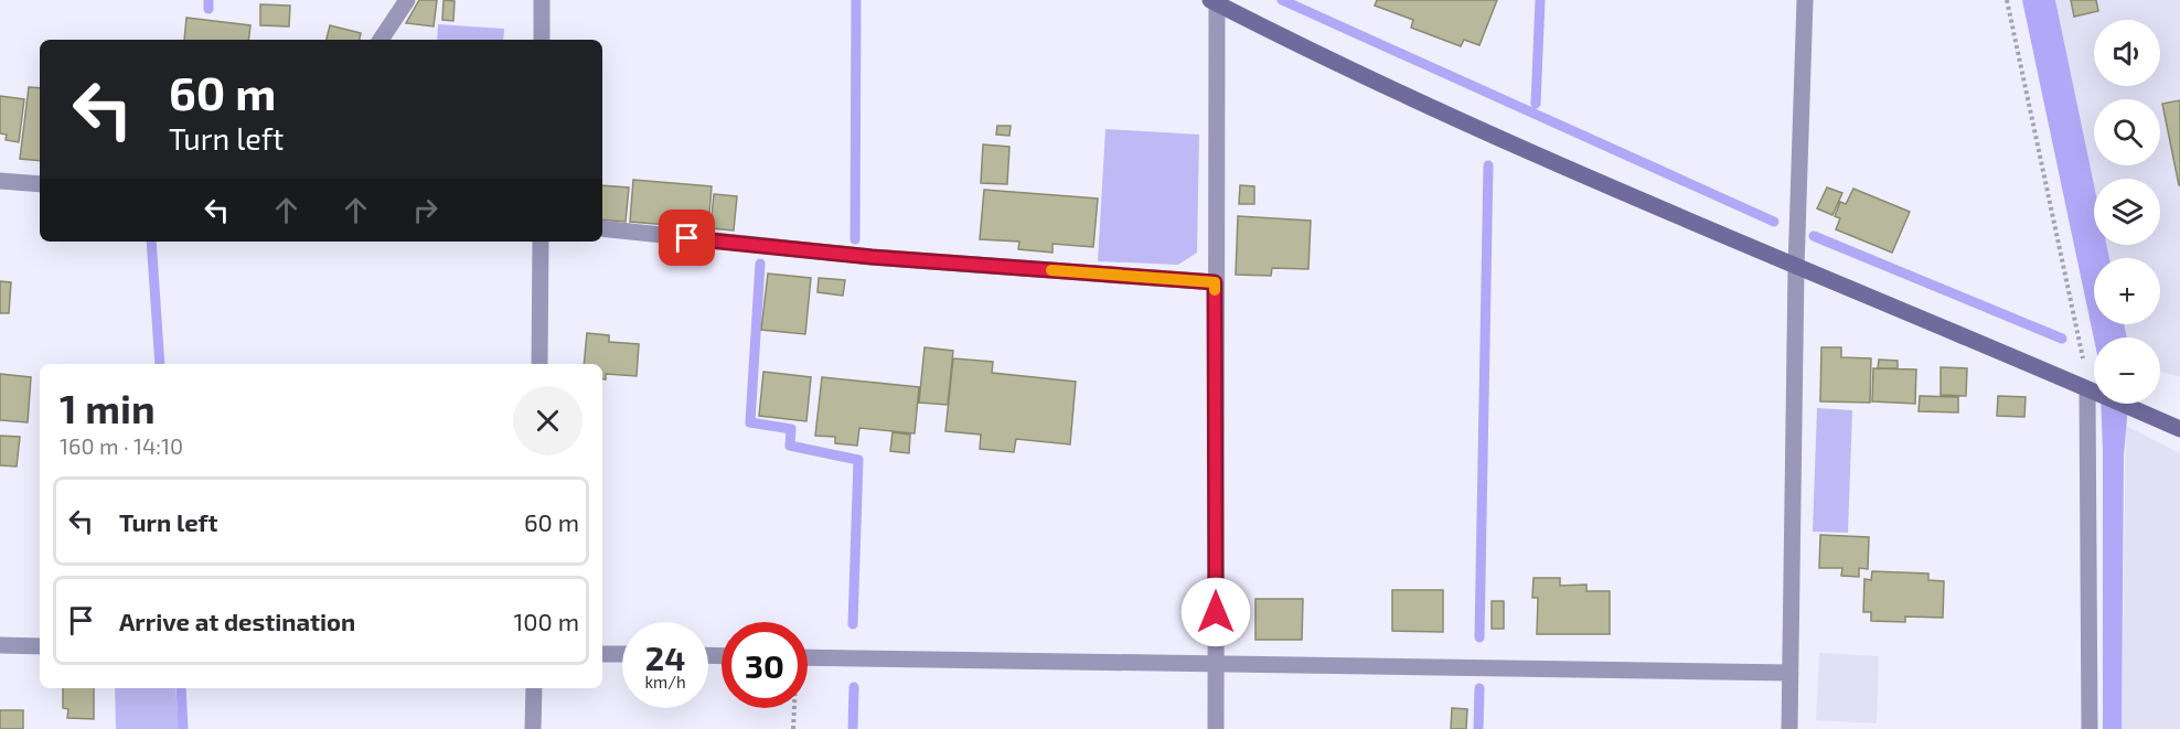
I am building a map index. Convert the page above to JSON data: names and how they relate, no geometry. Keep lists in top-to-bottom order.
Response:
{
  "page": {
    "map_buttons": ["+", "−"],
    "turn": ["60 m", "Turn left"],
    "heading": ["1 min", "160 m · 14:10"],
    "list": [
      {
        "name": "Turn left",
        "value": "60 m"
      },
      {
        "name": "Arrive at destination",
        "value": "100 m"
      }
    ],
    "speed": "24 km/h",
    "limit": "30"
  }
}
